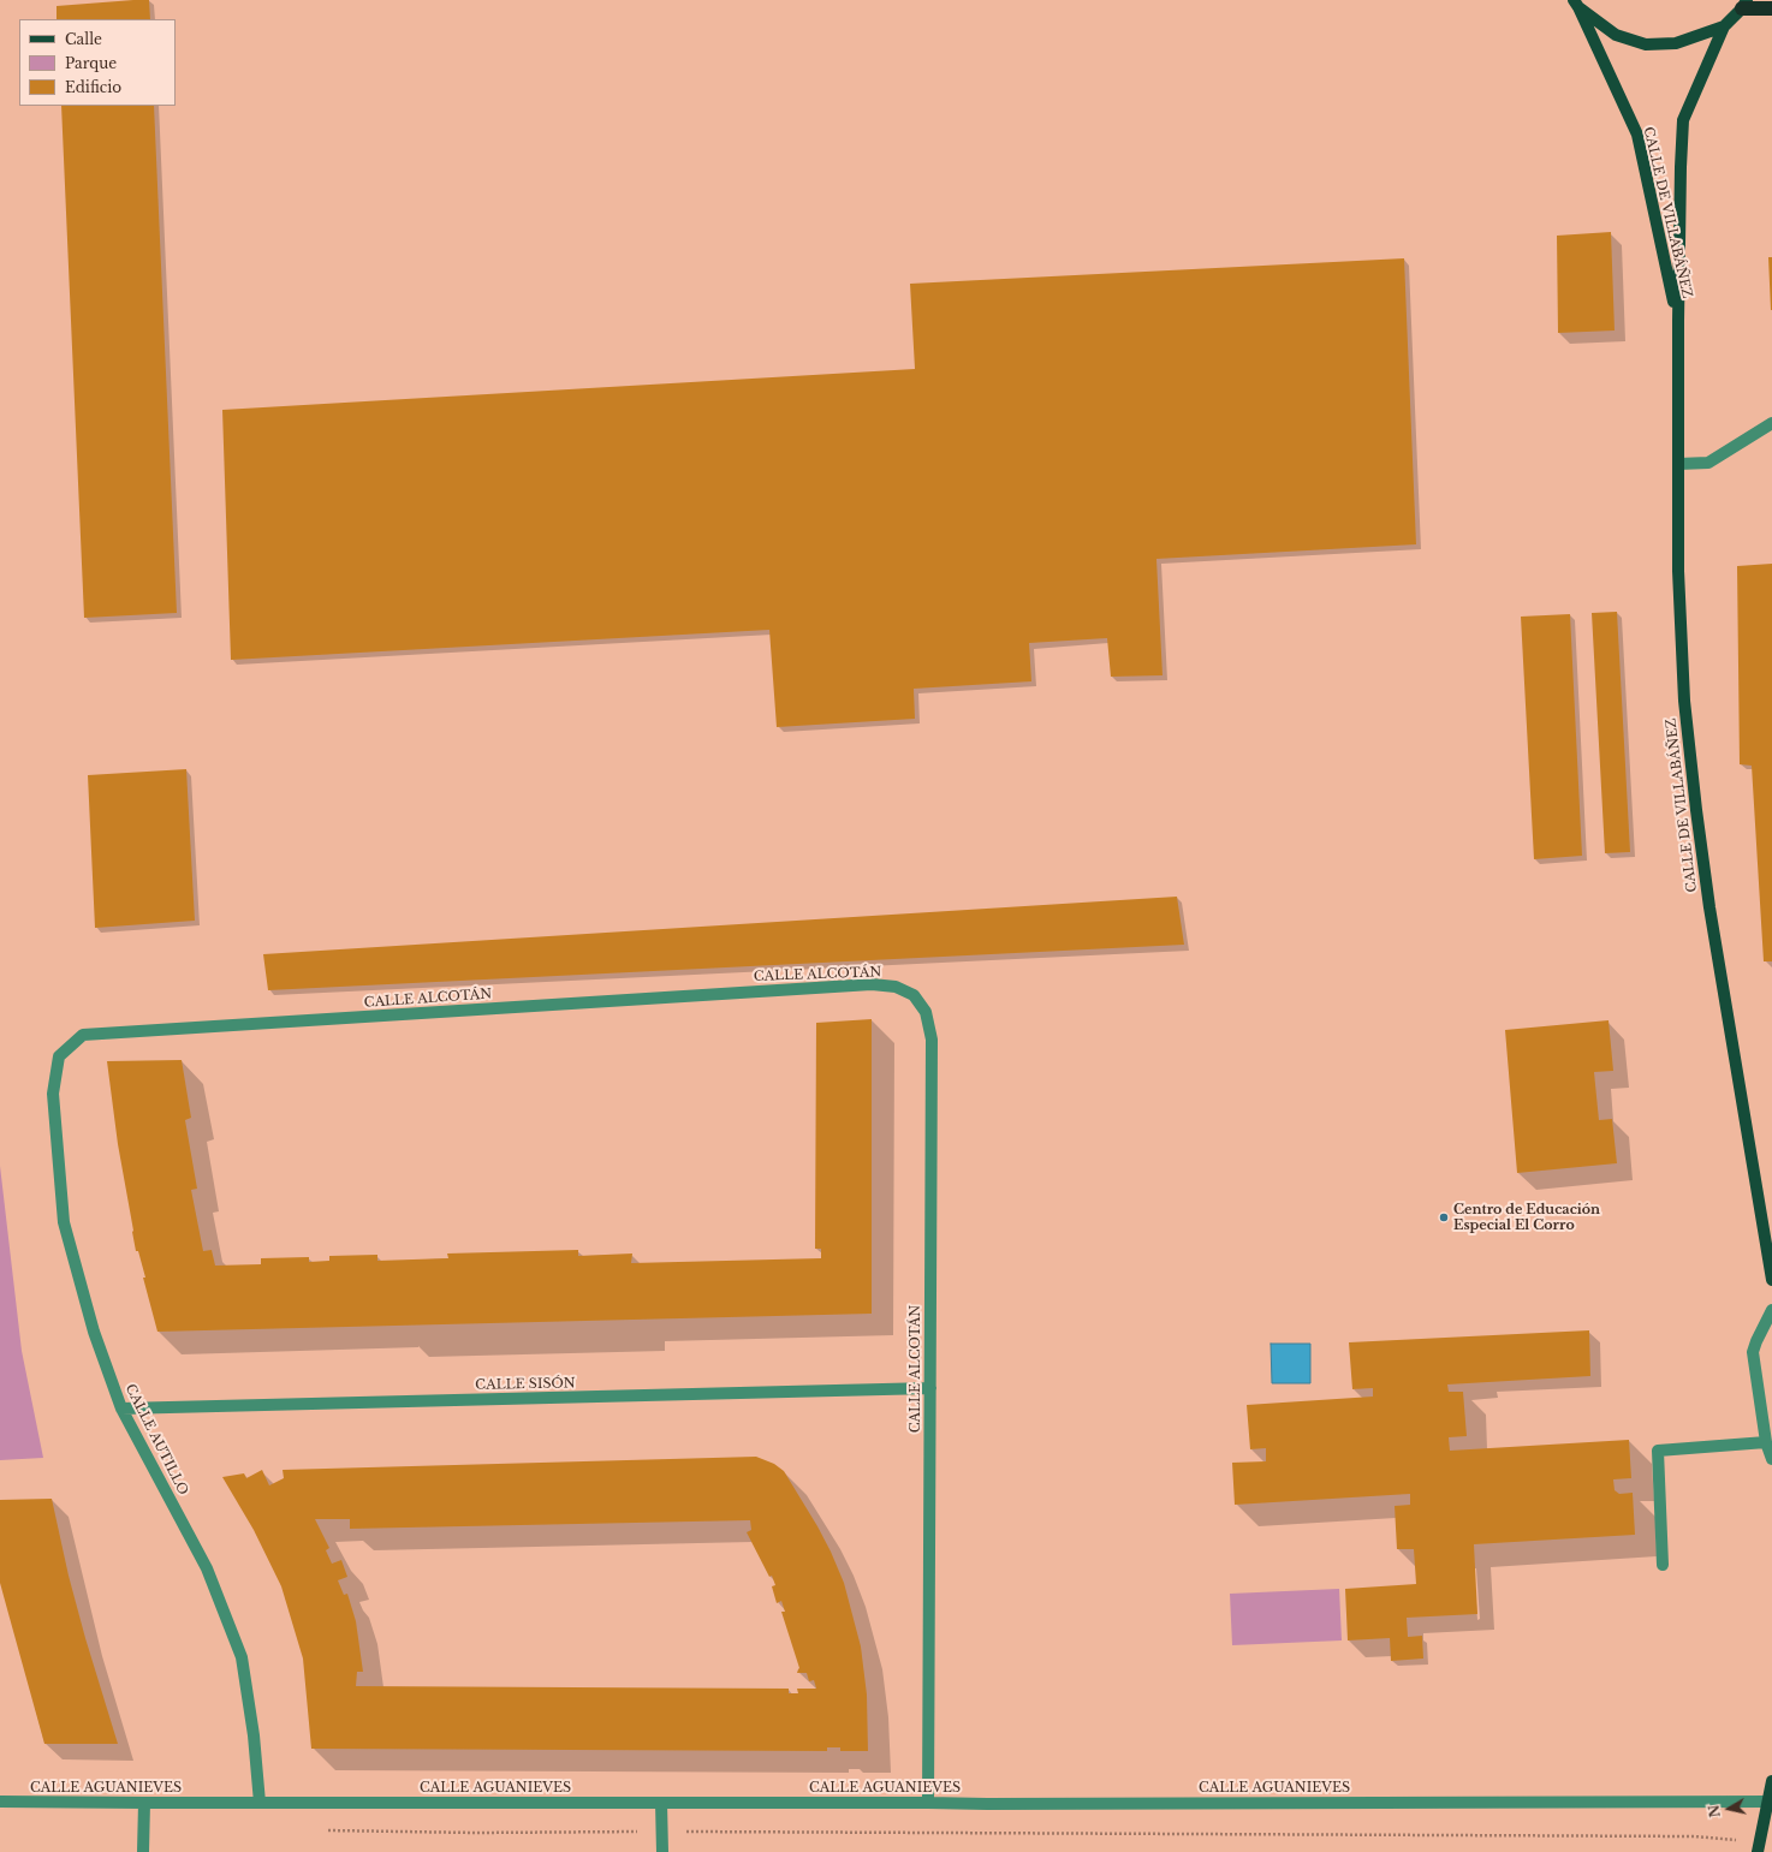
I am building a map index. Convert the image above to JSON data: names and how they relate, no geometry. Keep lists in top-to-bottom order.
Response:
{
  "streets": {
    "main road": ["CALLE DE VILLABÁÑEZ"],
    "street": [
      "CALLE ALCOTÁN",
      "CALLE SISÓN",
      "CALLE AUTILLO",
      "CALLE AGUANIEVES"
    ]
  },
  "crossings": [
    ["CALLE ALCOTÁN", "CALLE SISÓN"],
    ["CALLE ALCOTÁN", "CALLE AUTILLO"],
    ["CALLE ALCOTÁN", "CALLE AGUANIEVES"],
    ["CALLE SISÓN", "CALLE AUTILLO"],
    ["CALLE AUTILLO", "CALLE AGUANIEVES"]
  ],
  "places": ["Centro de Educación Especial El Corro"],
  "legend": ["Calle", "Parque", "Edificio"],
  "north": "left"
}
